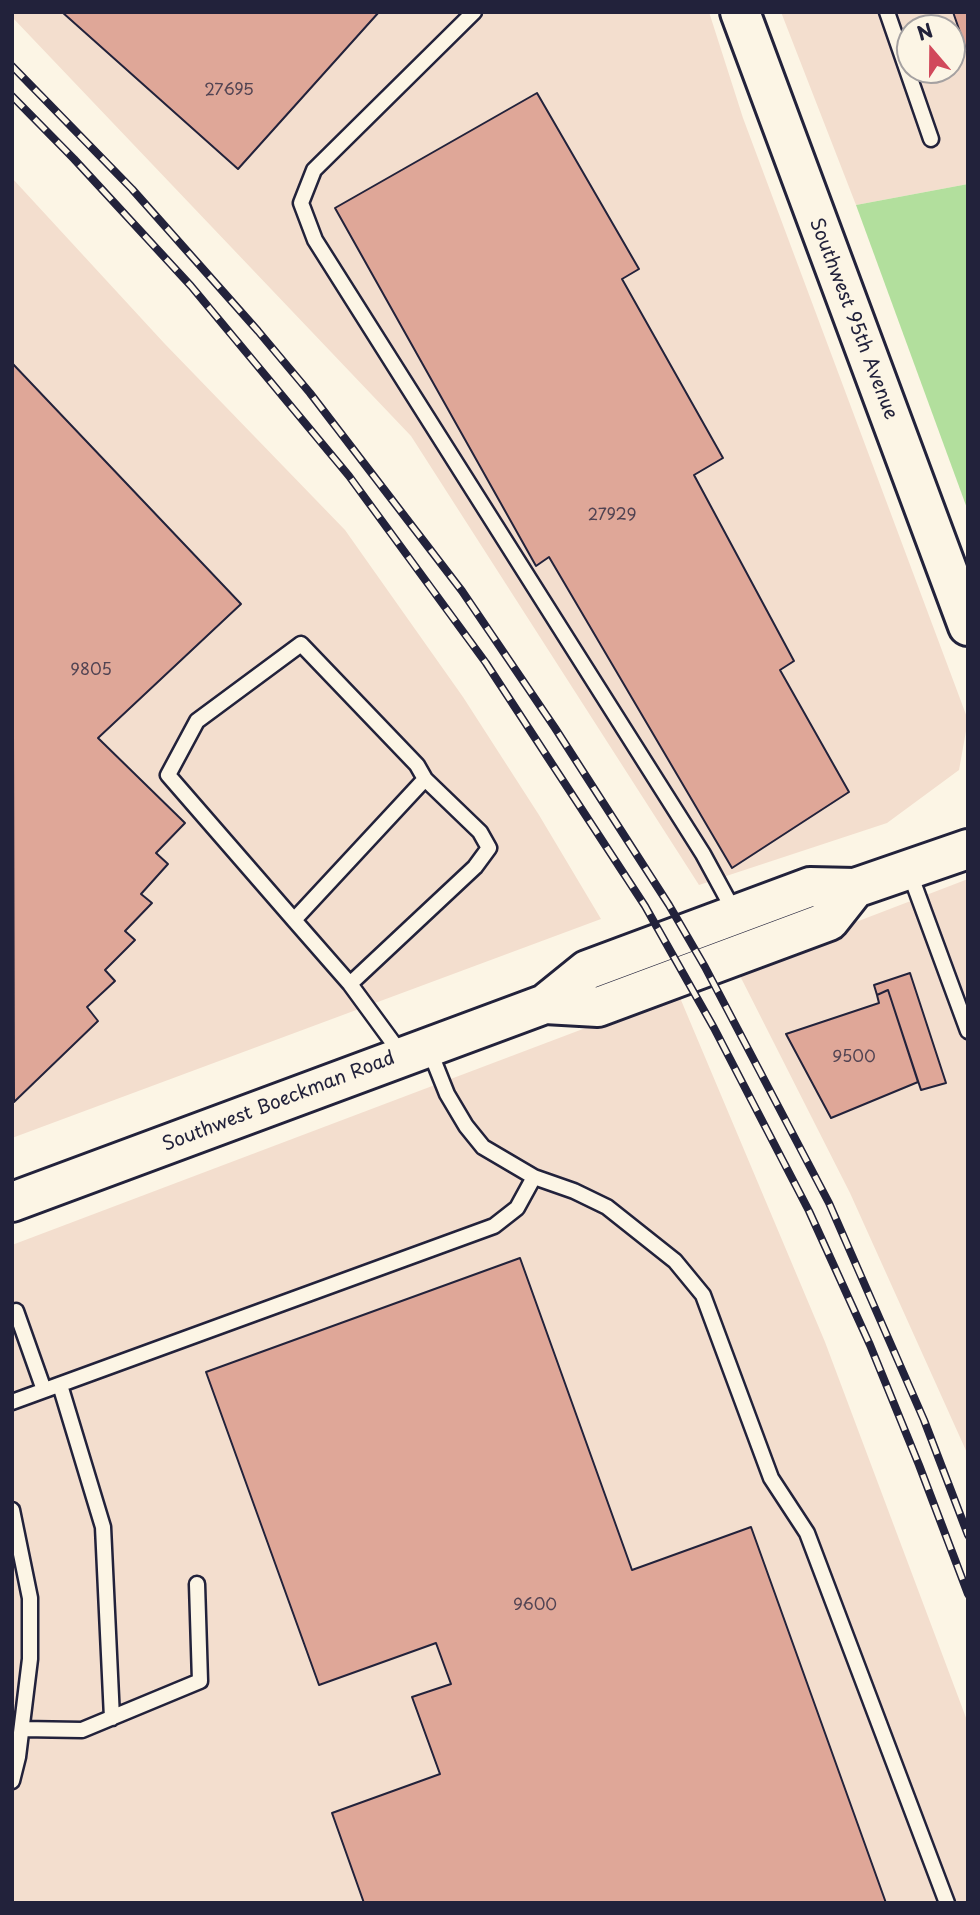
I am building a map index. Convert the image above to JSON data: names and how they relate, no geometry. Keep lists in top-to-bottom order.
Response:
{
  "streets": {
    "main road": ["Southwest 95th Avenue", "Southwest Boeckman Road"]
  },
  "house_numbers": [
    "27695",
    "27929",
    "9805",
    "9500",
    "9600"
  ],
  "north": "top"
}
